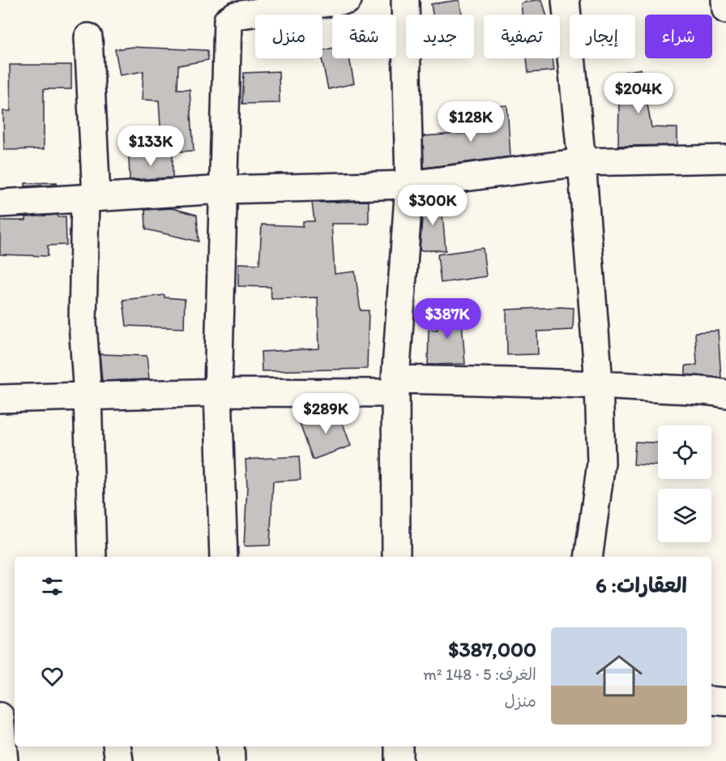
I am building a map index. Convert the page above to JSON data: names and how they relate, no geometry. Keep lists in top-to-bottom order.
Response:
{
  "page": {
    "chip": [
      "شراء",
      "إيجار",
      "تصفية",
      "جديد",
      "شقة",
      "منزل"
    ],
    "price": [
      "$204K",
      "$128K",
      "$133K",
      "$300K",
      "$387K",
      "$289K"
    ],
    "heading": "العقارات: 6",
    "list": [
      {
        "name": "$387,000",
        "note": "الغرف: 5 · 148 m² · منزل"
      }
    ]
  }
}
